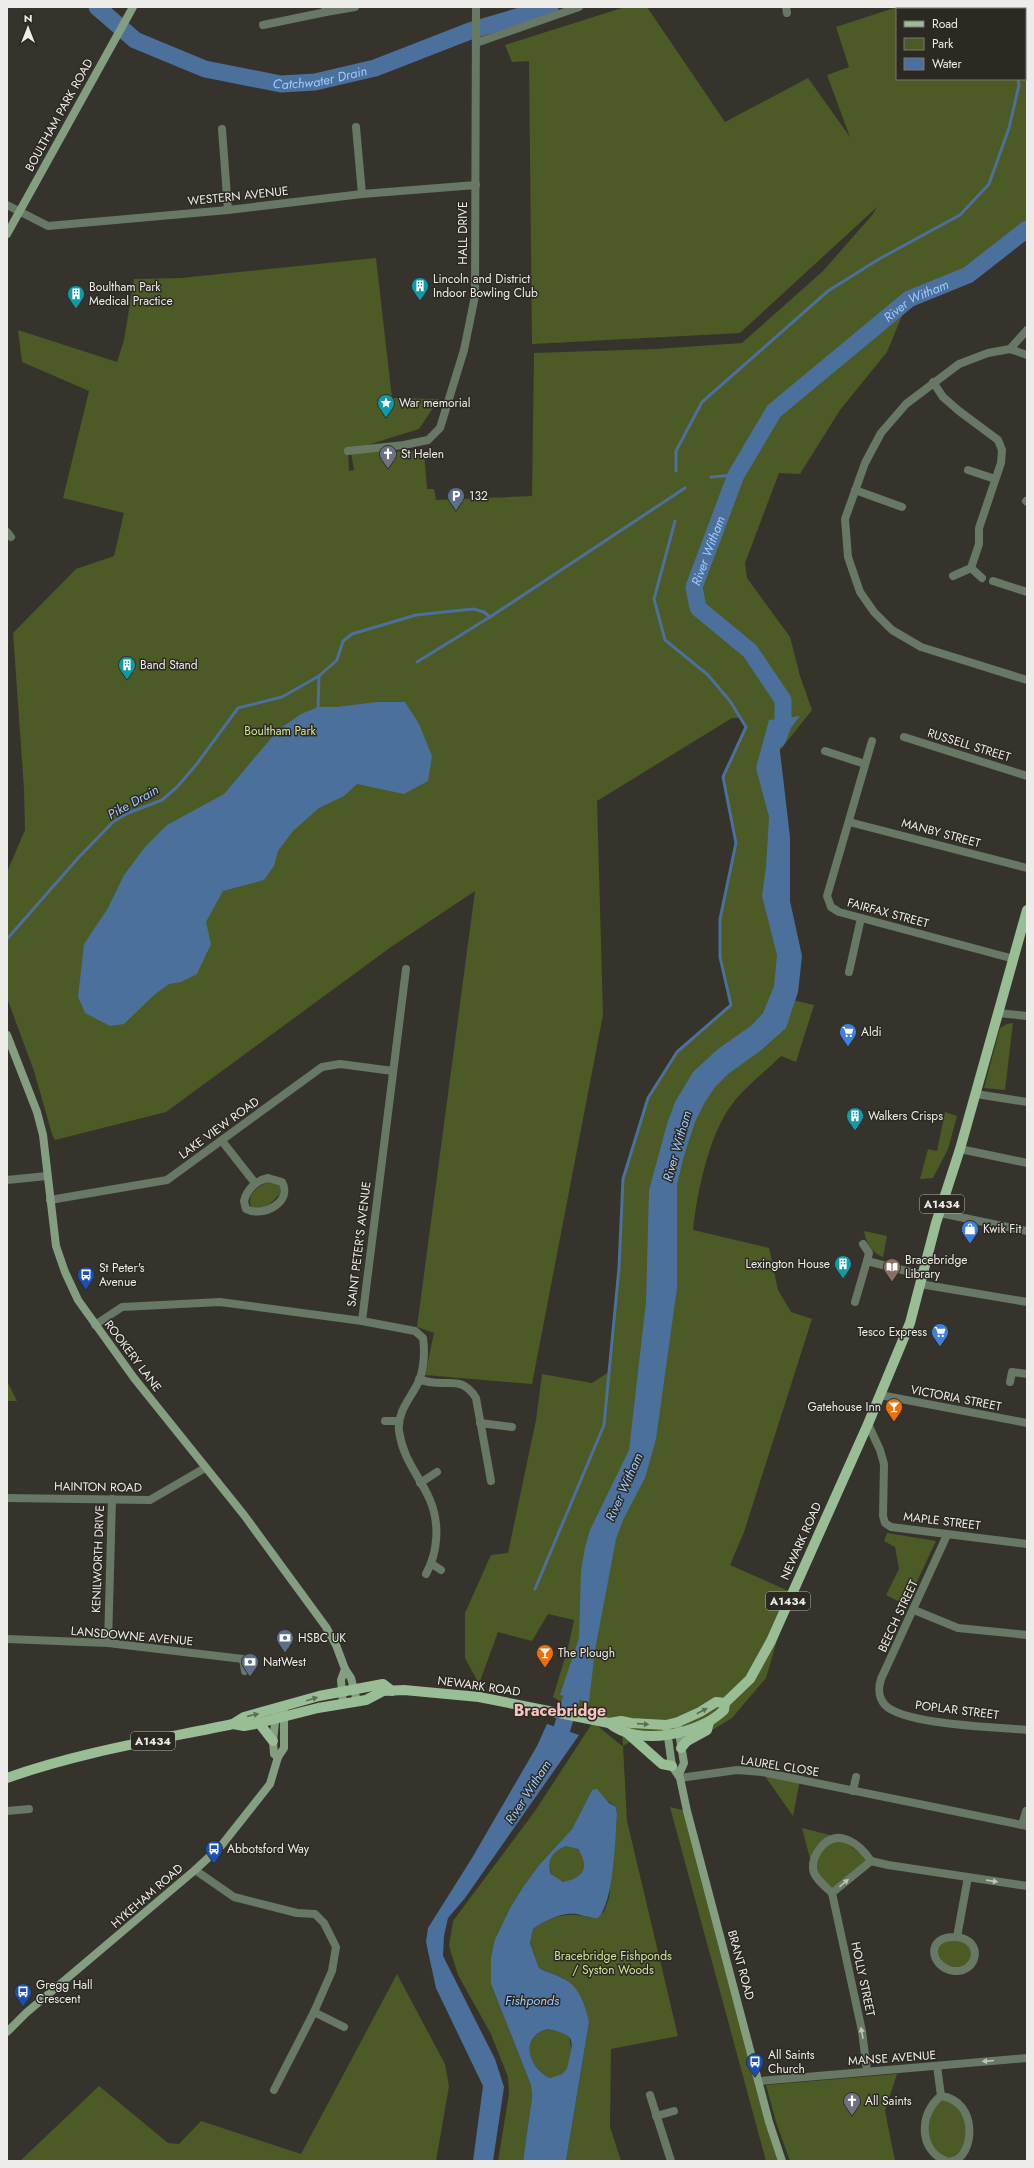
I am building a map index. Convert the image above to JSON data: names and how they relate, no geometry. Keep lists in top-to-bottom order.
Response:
{
  "streets": {
    "main road": ["A1434", "NEWARK ROAD"],
    "street": [
      "BOULTHAM PARK ROAD",
      "WESTERN AVENUE",
      "HALL DRIVE",
      "RUSSELL STREET",
      "MANBY STREET",
      "FAIRFAX STREET",
      "LAKE VIEW ROAD",
      "SAINT PETER'S AVENUE",
      "ROOKERY LANE",
      "VICTORIA STREET",
      "HAINTON ROAD",
      "MAPLE STREET",
      "KENILWORTH DRIVE",
      "BEECH STREET",
      "LANSDOWNE AVENUE",
      "POPLAR STREET",
      "LAUREL CLOSE",
      "HYKEHAM ROAD",
      "BRANT ROAD",
      "HOLLY STREET",
      "MANSE AVENUE"
    ]
  },
  "crossings": [
    ["BOULTHAM PARK ROAD", "WESTERN AVENUE"],
    ["WESTERN AVENUE", "HALL DRIVE"],
    ["MANBY STREET", "FAIRFAX STREET"],
    ["FAIRFAX STREET", "A1434"],
    ["LAKE VIEW ROAD", "SAINT PETER'S AVENUE"],
    ["LAKE VIEW ROAD", "ROOKERY LANE"],
    ["A1434", "VICTORIA STREET"],
    ["A1434", "MAPLE STREET"],
    ["A1434", "NEWARK ROAD"],
    ["SAINT PETER'S AVENUE", "ROOKERY LANE"],
    ["ROOKERY LANE", "HAINTON ROAD"],
    ["ROOKERY LANE", "NEWARK ROAD"],
    ["HAINTON ROAD", "KENILWORTH DRIVE"],
    ["MAPLE STREET", "NEWARK ROAD"],
    ["MAPLE STREET", "BEECH STREET"],
    ["NEWARK ROAD", "HYKEHAM ROAD"],
    ["KENILWORTH DRIVE", "LANSDOWNE AVENUE"],
    ["BEECH STREET", "POPLAR STREET"],
    ["LAUREL CLOSE", "BRANT ROAD"],
    ["BRANT ROAD", "MANSE AVENUE"],
    ["HOLLY STREET", "MANSE AVENUE"]
  ],
  "one_way": ["HOLLY STREET"],
  "districts": ["Bracebridge"],
  "water": [
    "Catchwater Drain",
    "River Witham",
    "Pike Drain",
    "Fishponds"
  ],
  "parks": ["Boultham Park", "Bracebridge Fishponds / Syston Woods"],
  "places": {
    "building": [
      "Lincoln and District Indoor Bowling Club",
      "Boultham Park Medical Practice",
      "Band Stand",
      "Walkers Crisps",
      "Lexington House"
    ],
    "place": ["War memorial"],
    "church": ["St Helen", "All Saints"],
    "parking": ["132"],
    "supermarket": ["Aldi", "Tesco Express"],
    "shop": ["Kwik Fit"],
    "library": ["Bracebridge Library"],
    "bus stop": [
      "St Peter's Avenue",
      "Abbotsford Way",
      "Gregg Hall Crescent",
      "All Saints Church"
    ],
    "bar": ["Gatehouse Inn", "The Plough"],
    "bank": ["HSBC UK", "NatWest"]
  },
  "legend": ["Road", "Park", "Water"],
  "north": "top"
}
